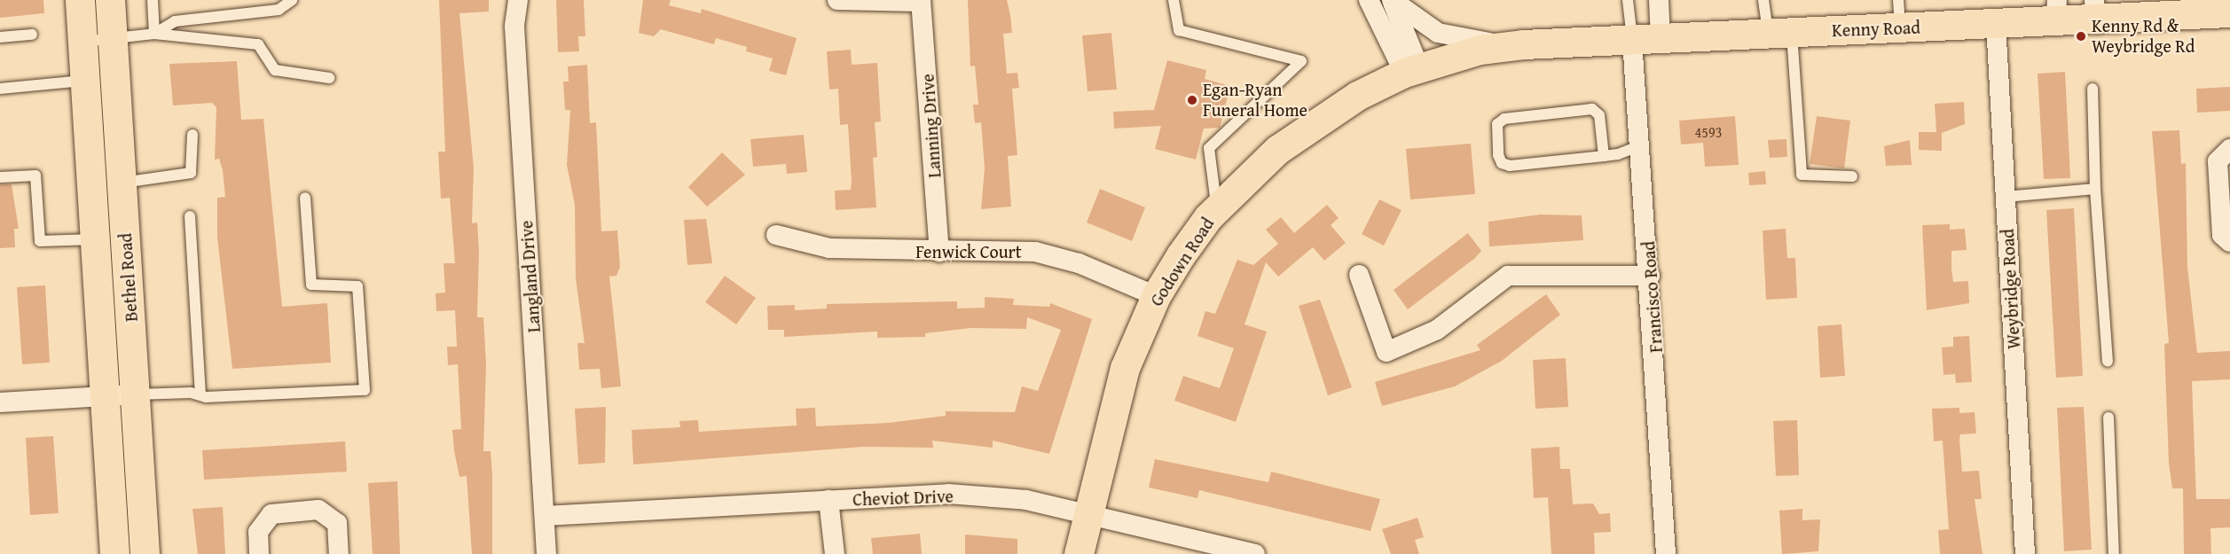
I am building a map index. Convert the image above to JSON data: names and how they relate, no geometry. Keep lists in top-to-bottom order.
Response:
{
  "streets": {
    "main road": ["Kenny Road", "Godown Road", "Bethel Road"],
    "street": [
      "Lanning Drive",
      "Fenwick Court",
      "Langland Drive",
      "Weybridge Road",
      "Francisco Road",
      "Cheviot Drive"
    ]
  },
  "crossings": [
    ["Kenny Road", "Godown Road"],
    ["Kenny Road", "Weybridge Road"],
    ["Kenny Road", "Francisco Road"],
    ["Lanning Drive", "Fenwick Court"],
    ["Fenwick Court", "Godown Road"],
    ["Godown Road", "Cheviot Drive"],
    ["Langland Drive", "Cheviot Drive"]
  ],
  "places": ["Kenny Rd & Weybridge Rd", "Egan-Ryan Funeral Home"],
  "house_numbers": ["4593"]
}
